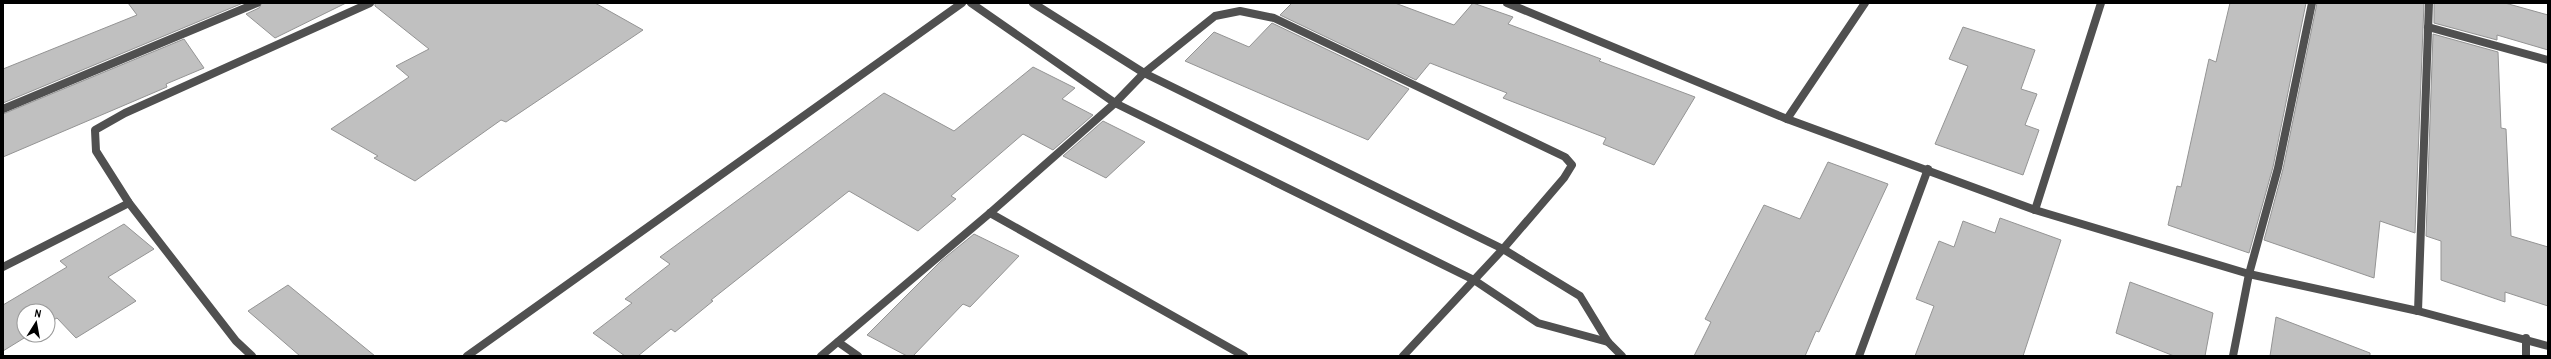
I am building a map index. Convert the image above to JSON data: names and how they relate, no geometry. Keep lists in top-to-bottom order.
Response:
{
  "north": "top"
}
